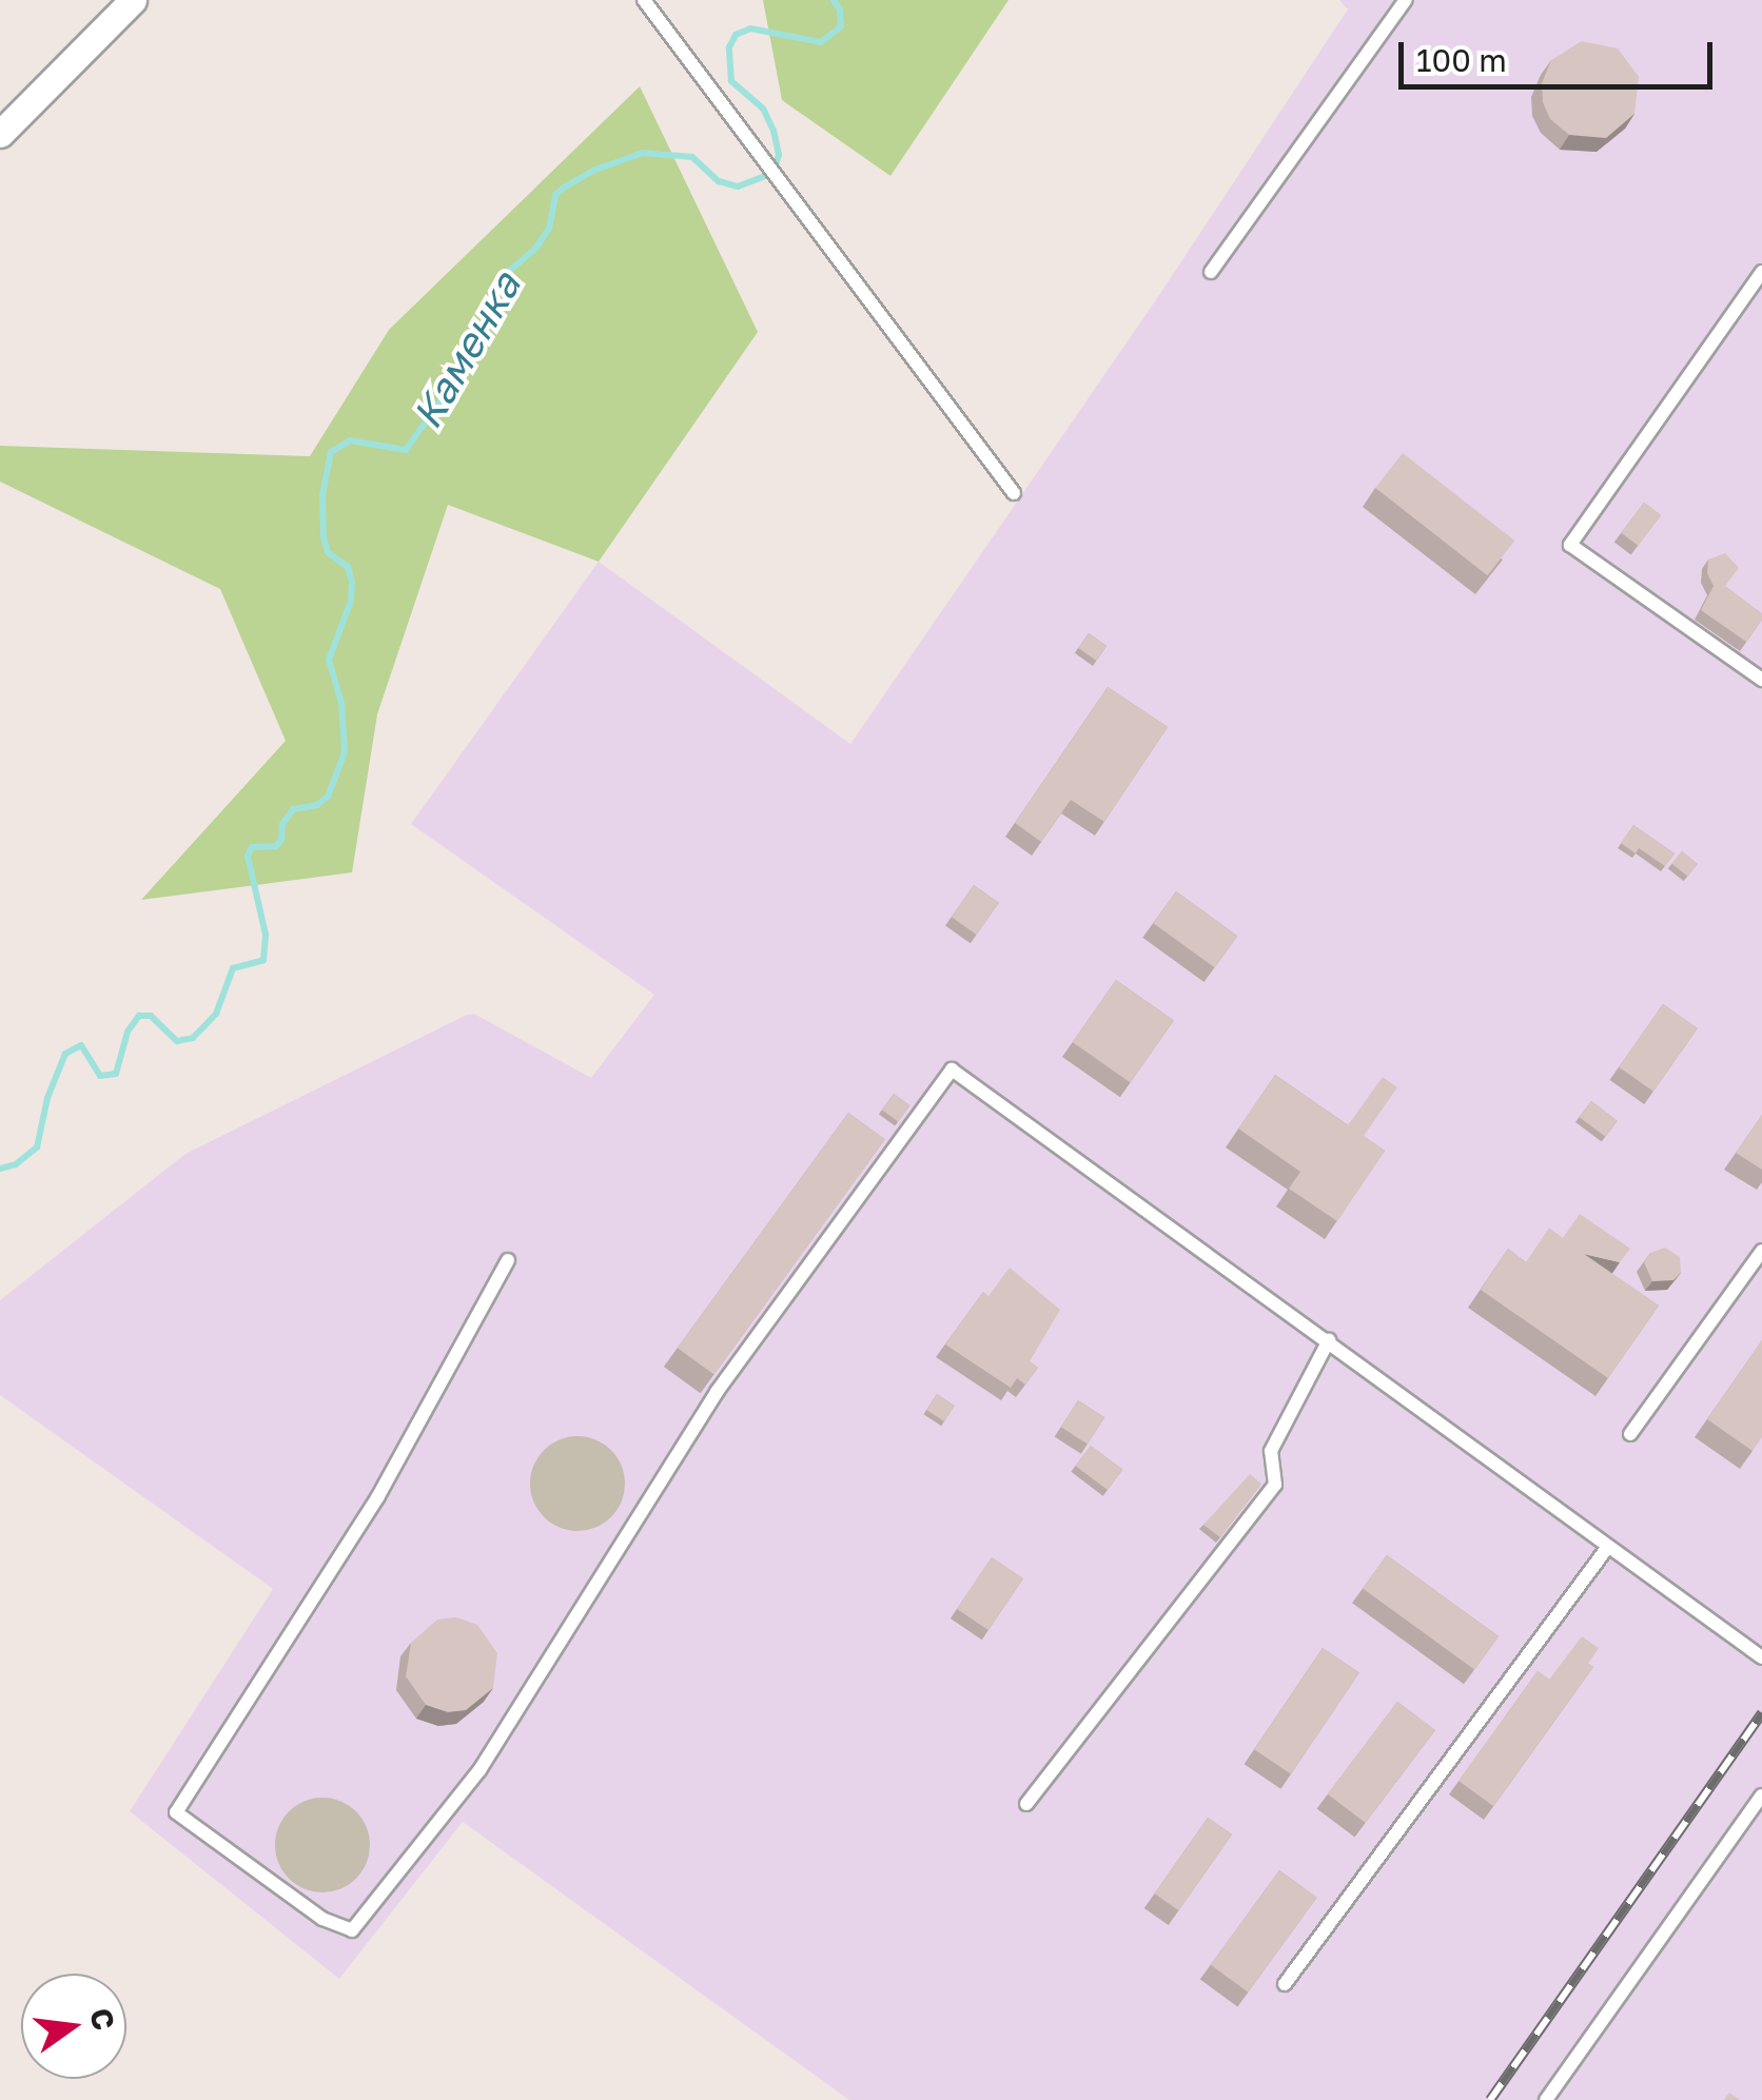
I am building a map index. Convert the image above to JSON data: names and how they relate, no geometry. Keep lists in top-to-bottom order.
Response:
{
  "water": ["Каменка"],
  "scale_bar": "100 m",
  "north": "right"
}
